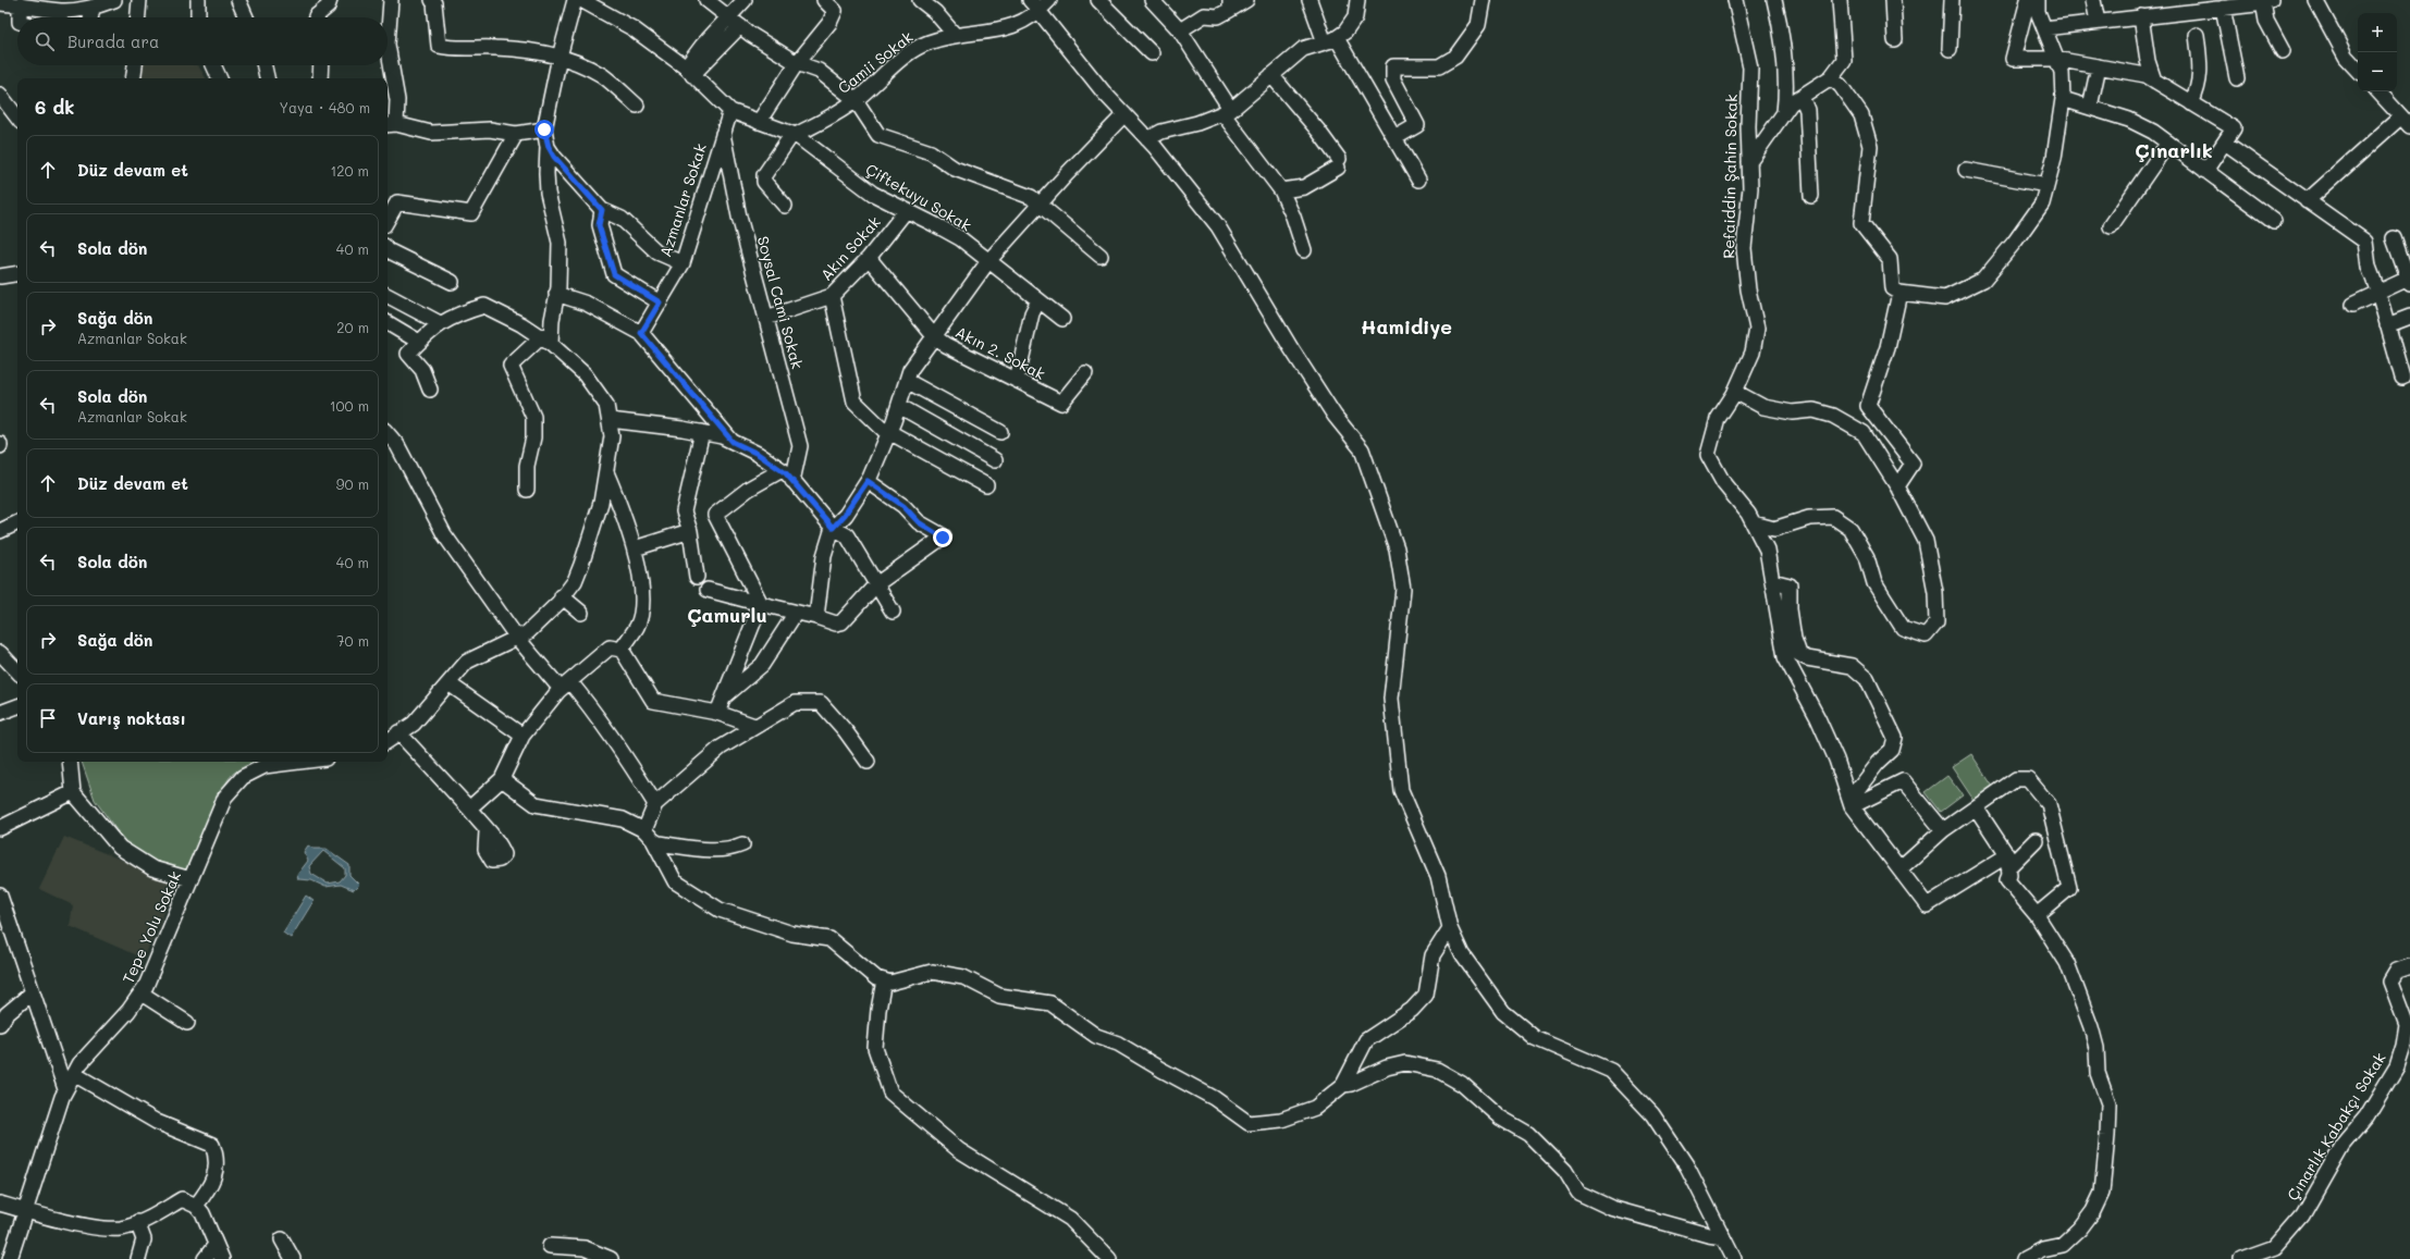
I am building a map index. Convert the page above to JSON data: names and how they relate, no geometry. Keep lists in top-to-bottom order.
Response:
{
  "streets": {
    "street": [
      "Camii Sokak",
      "Refaiddin Şahin Sokak",
      "Çiftekuyu Sokak",
      "Azmanlar Sokak",
      "Akın Sokak",
      "Soysal Cami Sokak",
      "Akın 2. Sokak",
      "Tepe Yolu Sokak",
      "Çınarlık Kabakçı Sokak"
    ]
  },
  "crossings": [
    ["Camii Sokak", "Çiftekuyu Sokak"],
    ["Çiftekuyu Sokak", "Azmanlar Sokak"],
    ["Çiftekuyu Sokak", "Akın Sokak"],
    ["Azmanlar Sokak", "Soysal Cami Sokak"],
    ["Akın Sokak", "Soysal Cami Sokak"],
    ["Akın Sokak", "Akın 2. Sokak"]
  ],
  "districts": ["Çınarlık", "Hamidiye", "Çamurlu"],
  "page": {
    "map_buttons": ["+", "−"],
    "search": "Burada ara",
    "heading": ["6 dk", "Yaya · 480 m"],
    "list": [
      ["Düz devam et", "120 m"],
      ["Sola dön", "40 m"],
      ["Sağa dön", "Azmanlar Sokak", "20 m"],
      ["Sola dön", "Azmanlar Sokak", "100 m"],
      ["Düz devam et", "90 m"],
      ["Sola dön", "40 m"],
      ["Sağa dön", "70 m"],
      "Varış noktası"
    ]
  }
}
